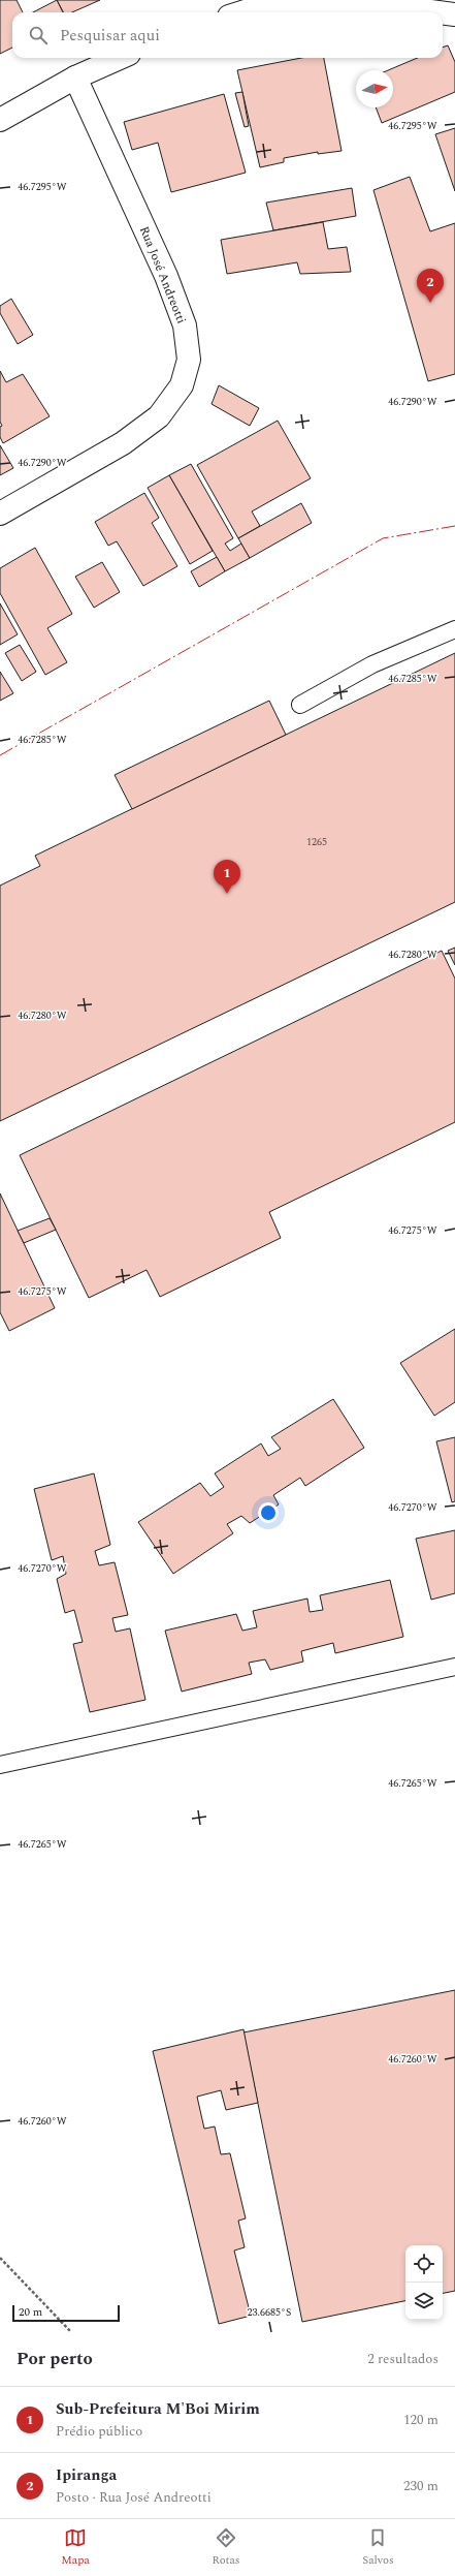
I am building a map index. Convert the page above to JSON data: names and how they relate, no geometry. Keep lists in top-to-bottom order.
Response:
{
  "streets": {
    "street": ["Rua José Andreotti"]
  },
  "house_numbers": ["1265"],
  "scale_bar": "20 m",
  "north": "right",
  "page": {
    "search": "Pesquisar aqui",
    "pins": ["2", "1"],
    "scale": "20 m",
    "heading": ["Por perto", "2 resultados"],
    "list": [
      {
        "mark": "1",
        "name": "Sub-Prefeitura M'Boi Mirim",
        "note": "Prédio público",
        "value": "120 m"
      },
      {
        "mark": "2",
        "name": "Ipiranga",
        "note": "Posto · Rua José Andreotti",
        "value": "230 m"
      }
    ],
    "nav": ["Mapa", "Rotas", "Salvos"]
  },
  "coordinates": [
    "46.7295°W",
    "46.7290°W",
    "46.7285°W",
    "46.7280°W",
    "46.7275°W",
    "46.7270°W",
    "46.7265°W",
    "46.7260°W",
    "23.6685°S"
  ]
}
